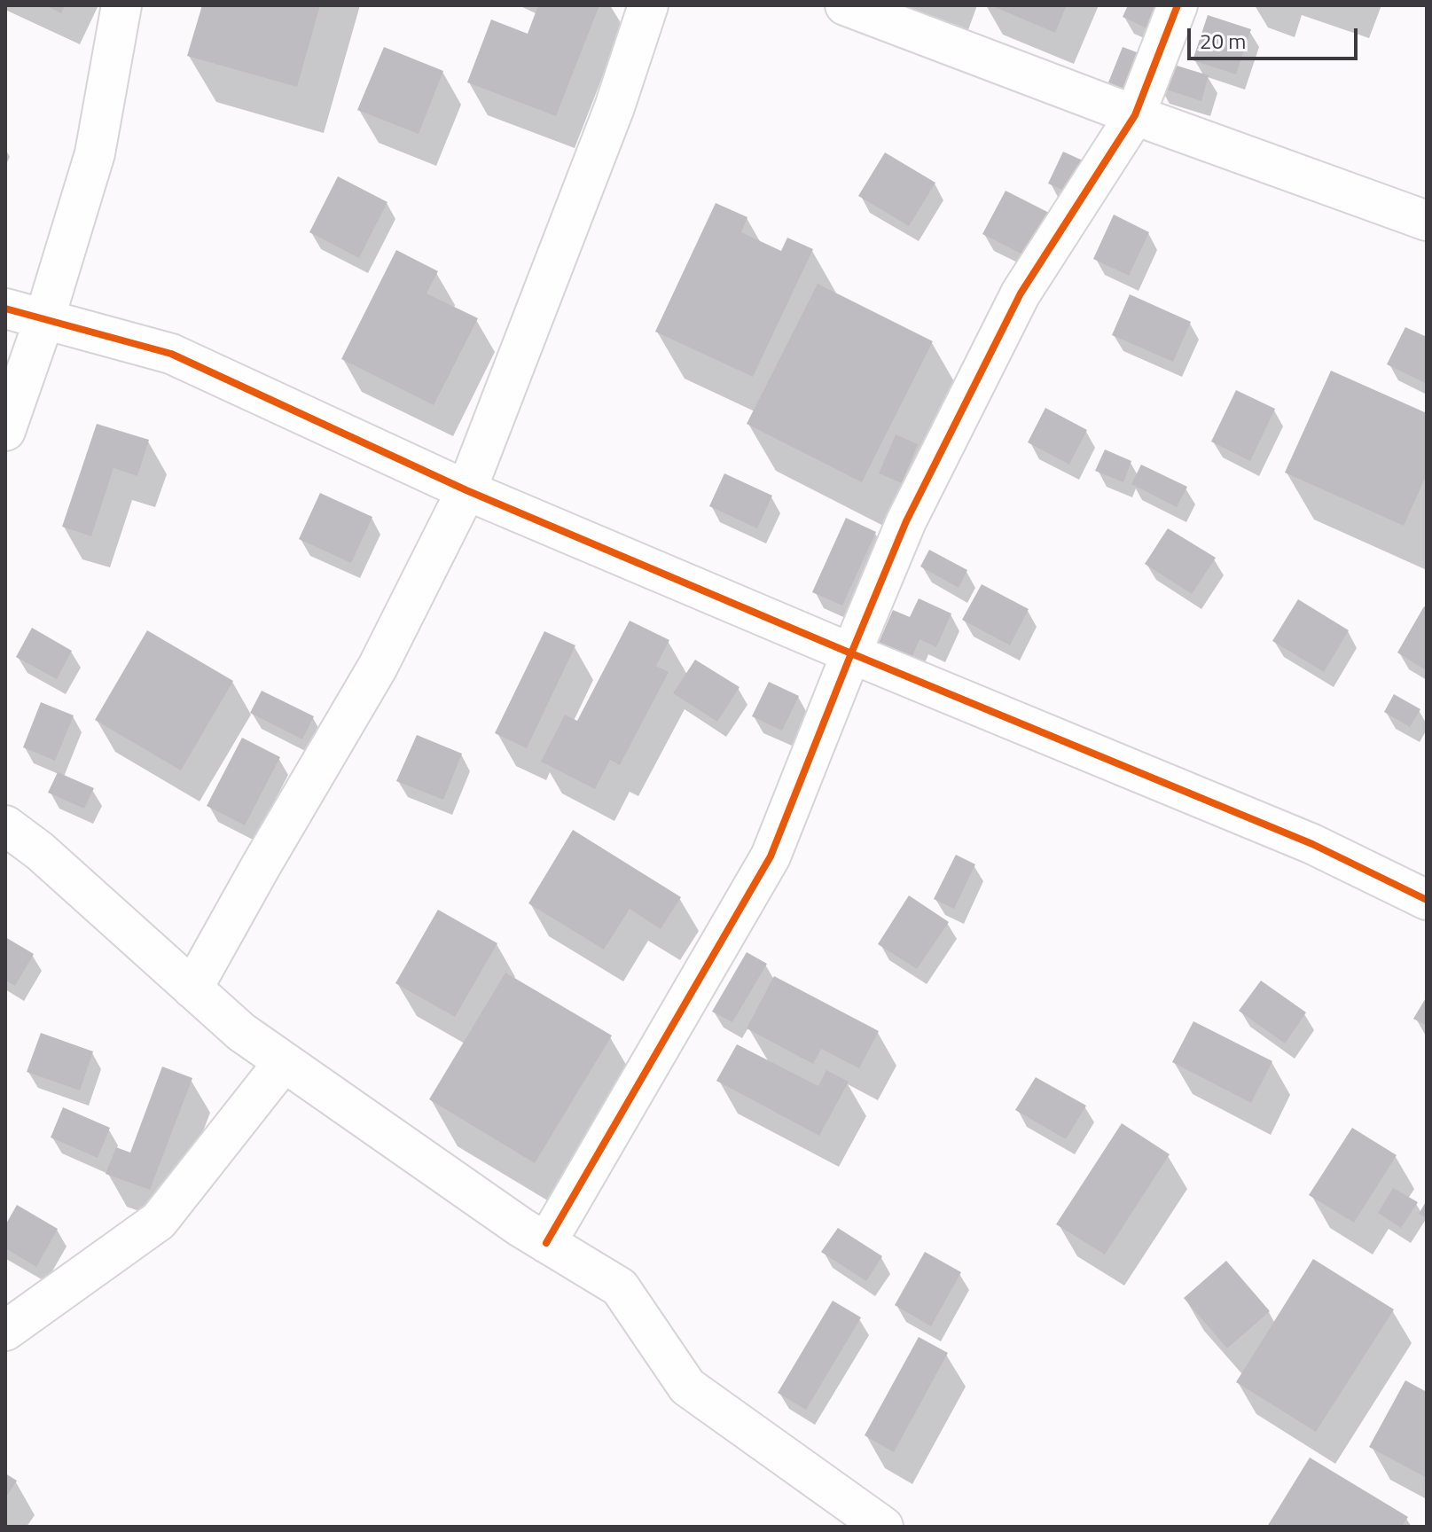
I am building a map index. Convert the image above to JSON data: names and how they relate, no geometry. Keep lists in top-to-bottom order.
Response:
{
  "scale_bar": "20 m"
}
